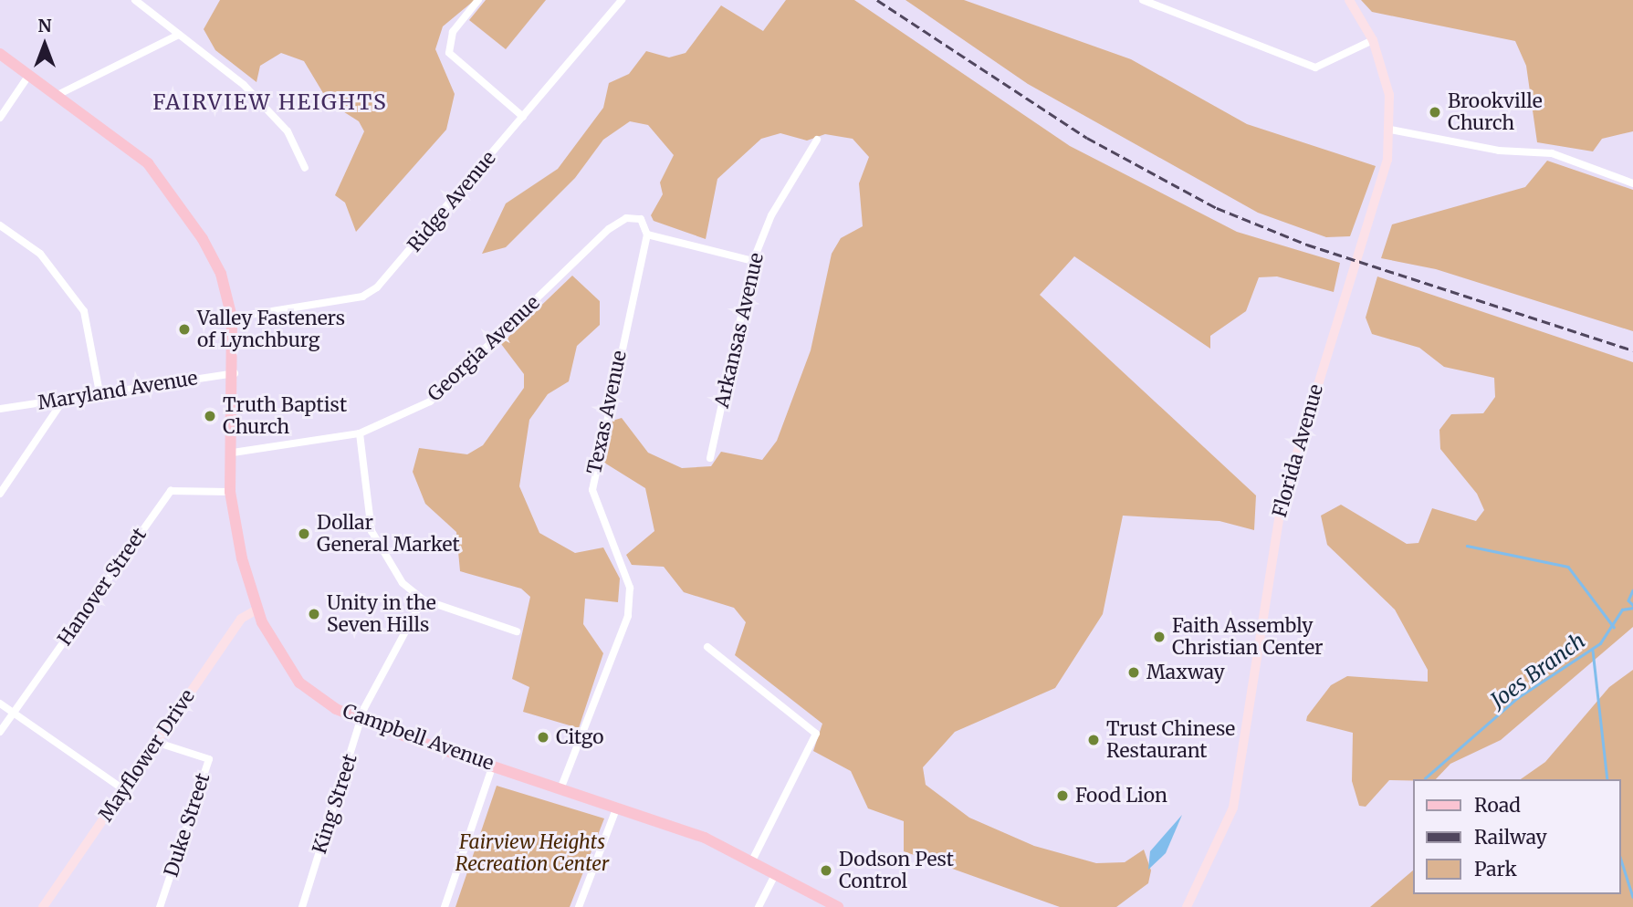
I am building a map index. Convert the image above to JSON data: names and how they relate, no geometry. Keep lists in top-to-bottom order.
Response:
{
  "streets": {
    "main road": ["Florida Avenue", "Campbell Avenue", "Mayflower Drive"],
    "street": [
      "Ridge Avenue",
      "Arkansas Avenue",
      "Georgia Avenue",
      "Maryland Avenue",
      "Texas Avenue",
      "Hanover Street",
      "King Street",
      "Duke Street"
    ]
  },
  "crossings": [
    ["Ridge Avenue", "Campbell Avenue"],
    ["Georgia Avenue", "Texas Avenue"],
    ["Georgia Avenue", "Campbell Avenue"],
    ["Maryland Avenue", "Campbell Avenue"],
    ["Texas Avenue", "Campbell Avenue"],
    ["Hanover Street", "Campbell Avenue"],
    ["Campbell Avenue", "Mayflower Drive"],
    ["Campbell Avenue", "King Street"],
    ["Mayflower Drive", "Duke Street"]
  ],
  "districts": ["FAIRVIEW HEIGHTS"],
  "water": ["Joes Branch"],
  "parks": ["Fairview Heights Recreation Center"],
  "places": [
    "Brookville Church",
    "Valley Fasteners of Lynchburg",
    "Truth Baptist Church",
    "Dollar General Market",
    "Unity in the Seven Hills",
    "Faith Assembly Christian Center",
    "Maxway",
    "Citgo",
    "Trust Chinese Restaurant",
    "Food Lion",
    "Dodson Pest Control"
  ],
  "legend": ["Road", "Railway", "Park"],
  "north": "top"
}
